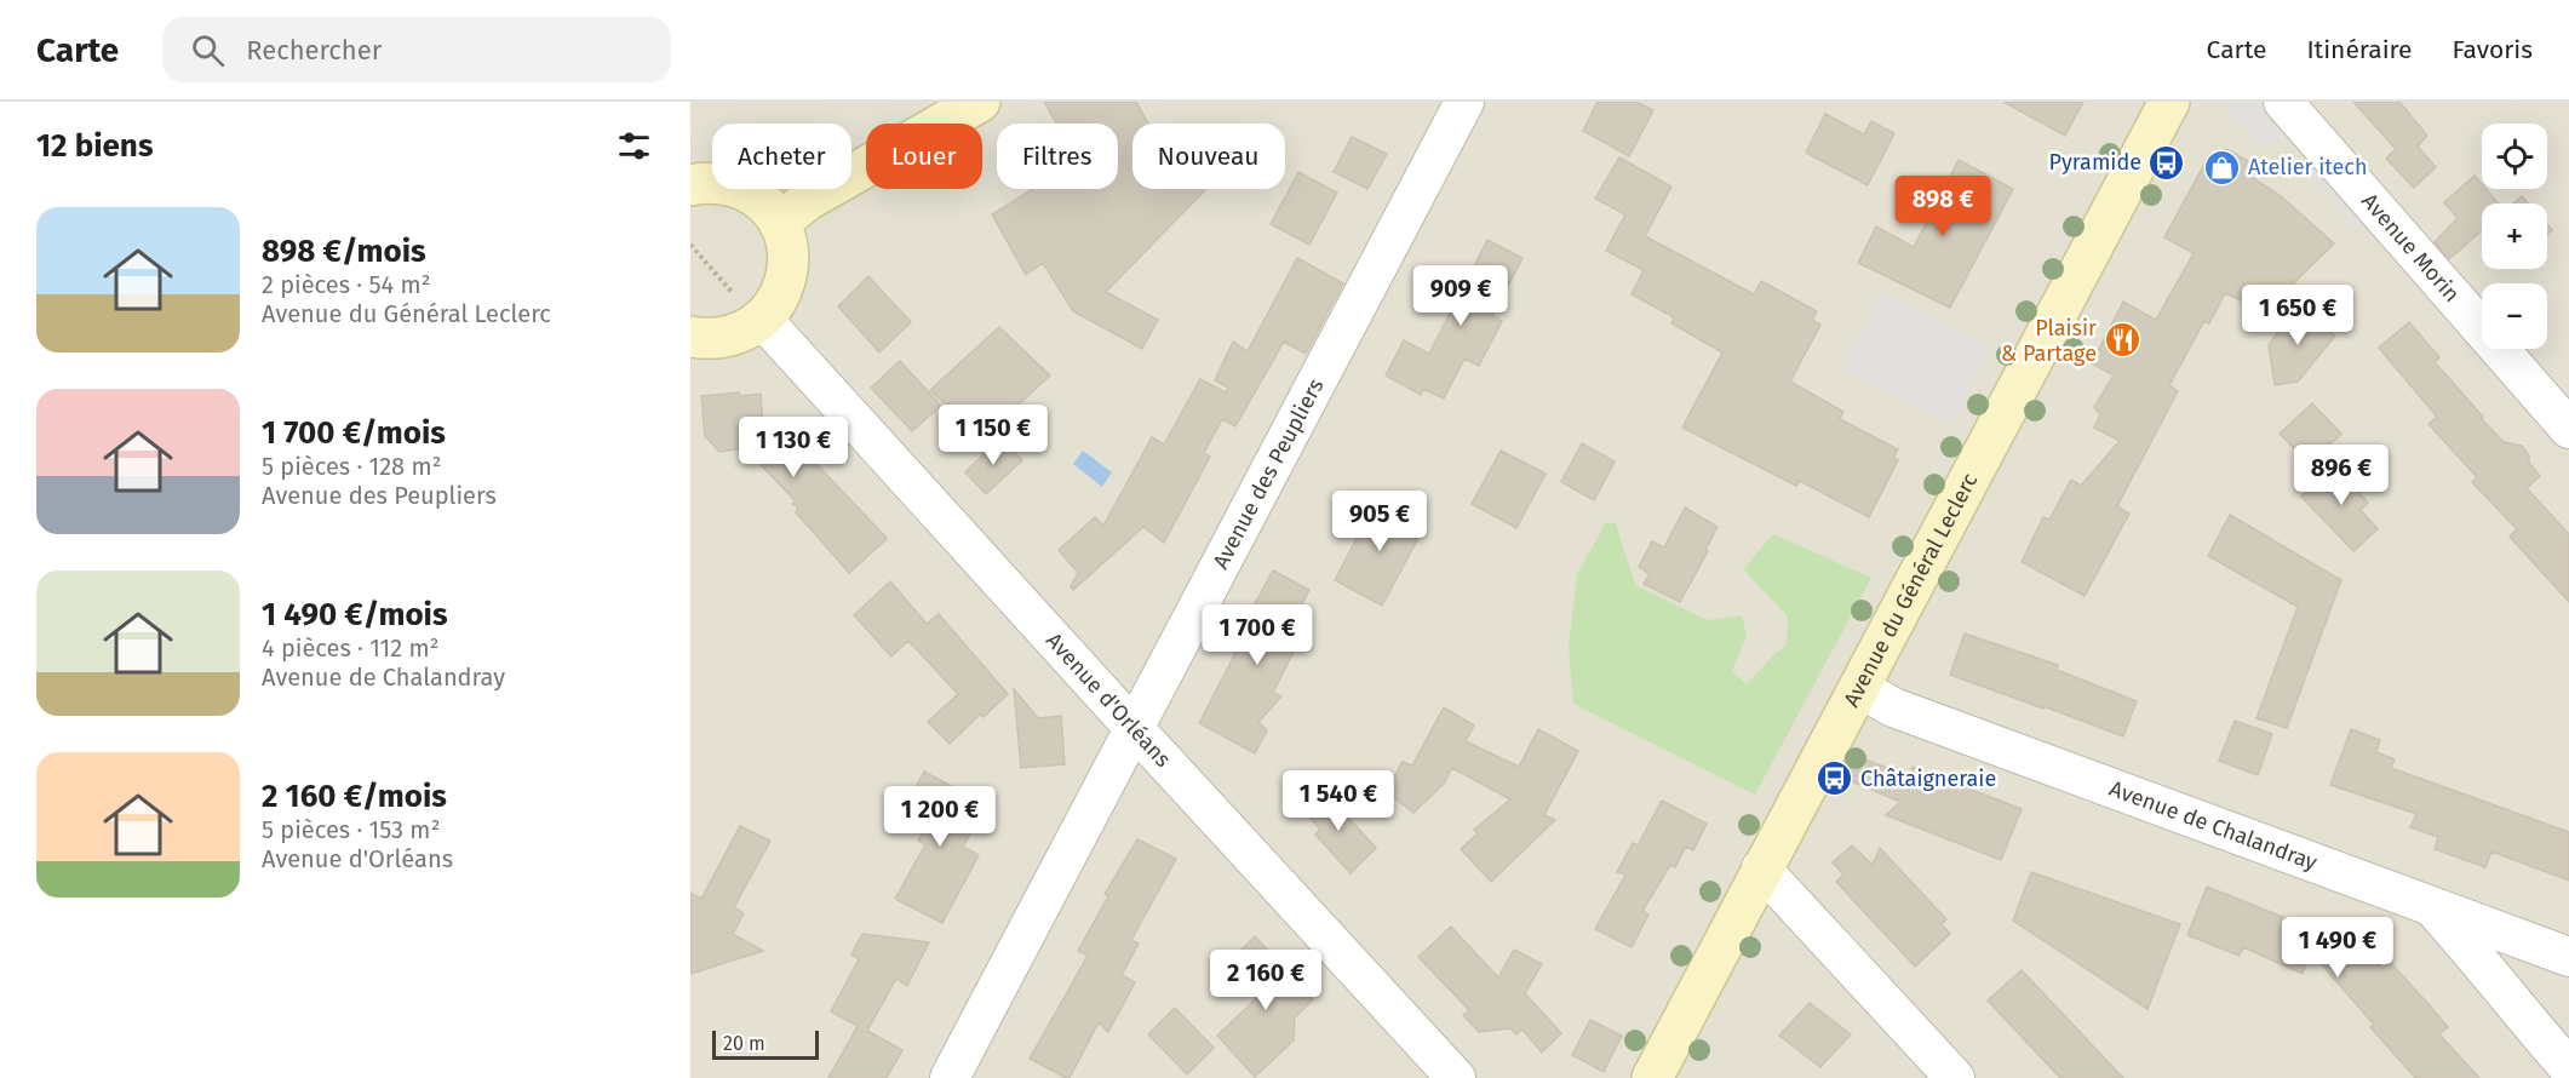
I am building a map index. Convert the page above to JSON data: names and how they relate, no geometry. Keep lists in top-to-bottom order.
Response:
{
  "streets": {
    "main road": ["Avenue du Général Leclerc"],
    "street": [
      "Avenue Morin",
      "Avenue des Peupliers",
      "Avenue d'Orléans",
      "Avenue de Chalandray"
    ]
  },
  "crossings": [
    ["Avenue des Peupliers", "Avenue d'Orléans"],
    ["Avenue du Général Leclerc", "Avenue de Chalandray"]
  ],
  "places": {
    "bus stop": ["Pyramide", "Châtaigneraie"],
    "shop": ["Atelier itech"],
    "restaurant": ["Plaisir & Partage"]
  },
  "scale_bar": "20 m",
  "page": {
    "header": "Carte",
    "search": "Rechercher",
    "nav": ["Carte", "Itinéraire", "Favoris"],
    "heading": "12 biens",
    "map_buttons": ["+", "−"],
    "chip": [
      "Acheter",
      "Louer",
      "Filtres",
      "Nouveau"
    ],
    "price": [
      "898 €",
      "909 €",
      "1 650 €",
      "1 150 €",
      "1 130 €",
      "896 €",
      "905 €",
      "1 700 €",
      "1 540 €",
      "1 200 €",
      "1 490 €",
      "2 160 €"
    ],
    "list": [
      {
        "name": "898 €/mois",
        "note": "2 pièces · 54 m² · Avenue du Général Leclerc"
      },
      {
        "name": "1 700 €/mois",
        "note": "5 pièces · 128 m² · Avenue des Peupliers"
      },
      {
        "name": "1 490 €/mois",
        "note": "4 pièces · 112 m² · Avenue de Chalandray"
      },
      {
        "name": "2 160 €/mois",
        "note": "5 pièces · 153 m² · Avenue d'Orléans"
      }
    ],
    "scale": "20 m"
  }
}
